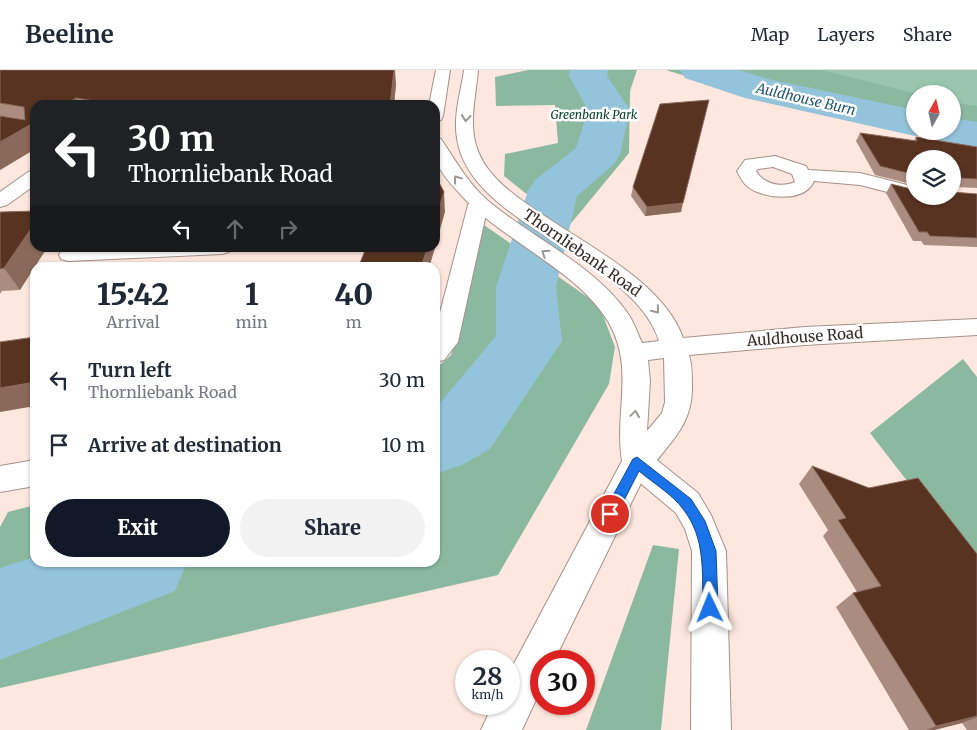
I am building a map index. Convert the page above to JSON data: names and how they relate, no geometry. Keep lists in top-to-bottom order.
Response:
{
  "streets": {
    "main road": ["Thornliebank Road", "Auldhouse Road"]
  },
  "crossings": [
    ["Thornliebank Road", "Auldhouse Road"]
  ],
  "water": ["Auldhouse Burn"],
  "parks": ["Greenbank Park"],
  "north": "top",
  "page": {
    "header": "Beeline",
    "nav": ["Map", "Layers", "Share"],
    "turn": ["30 m", "Thornliebank Road"],
    "eta": [
      "15:42",
      "Arrival",
      "1",
      "min",
      "40",
      "m"
    ],
    "list": [
      {
        "name": "Turn left",
        "note": "Thornliebank Road",
        "value": "30 m"
      },
      {
        "name": "Arrive at destination",
        "value": "10 m"
      }
    ],
    "buttons": ["Exit", "Share"],
    "speed": "28 km/h",
    "limit": "30"
  }
}
